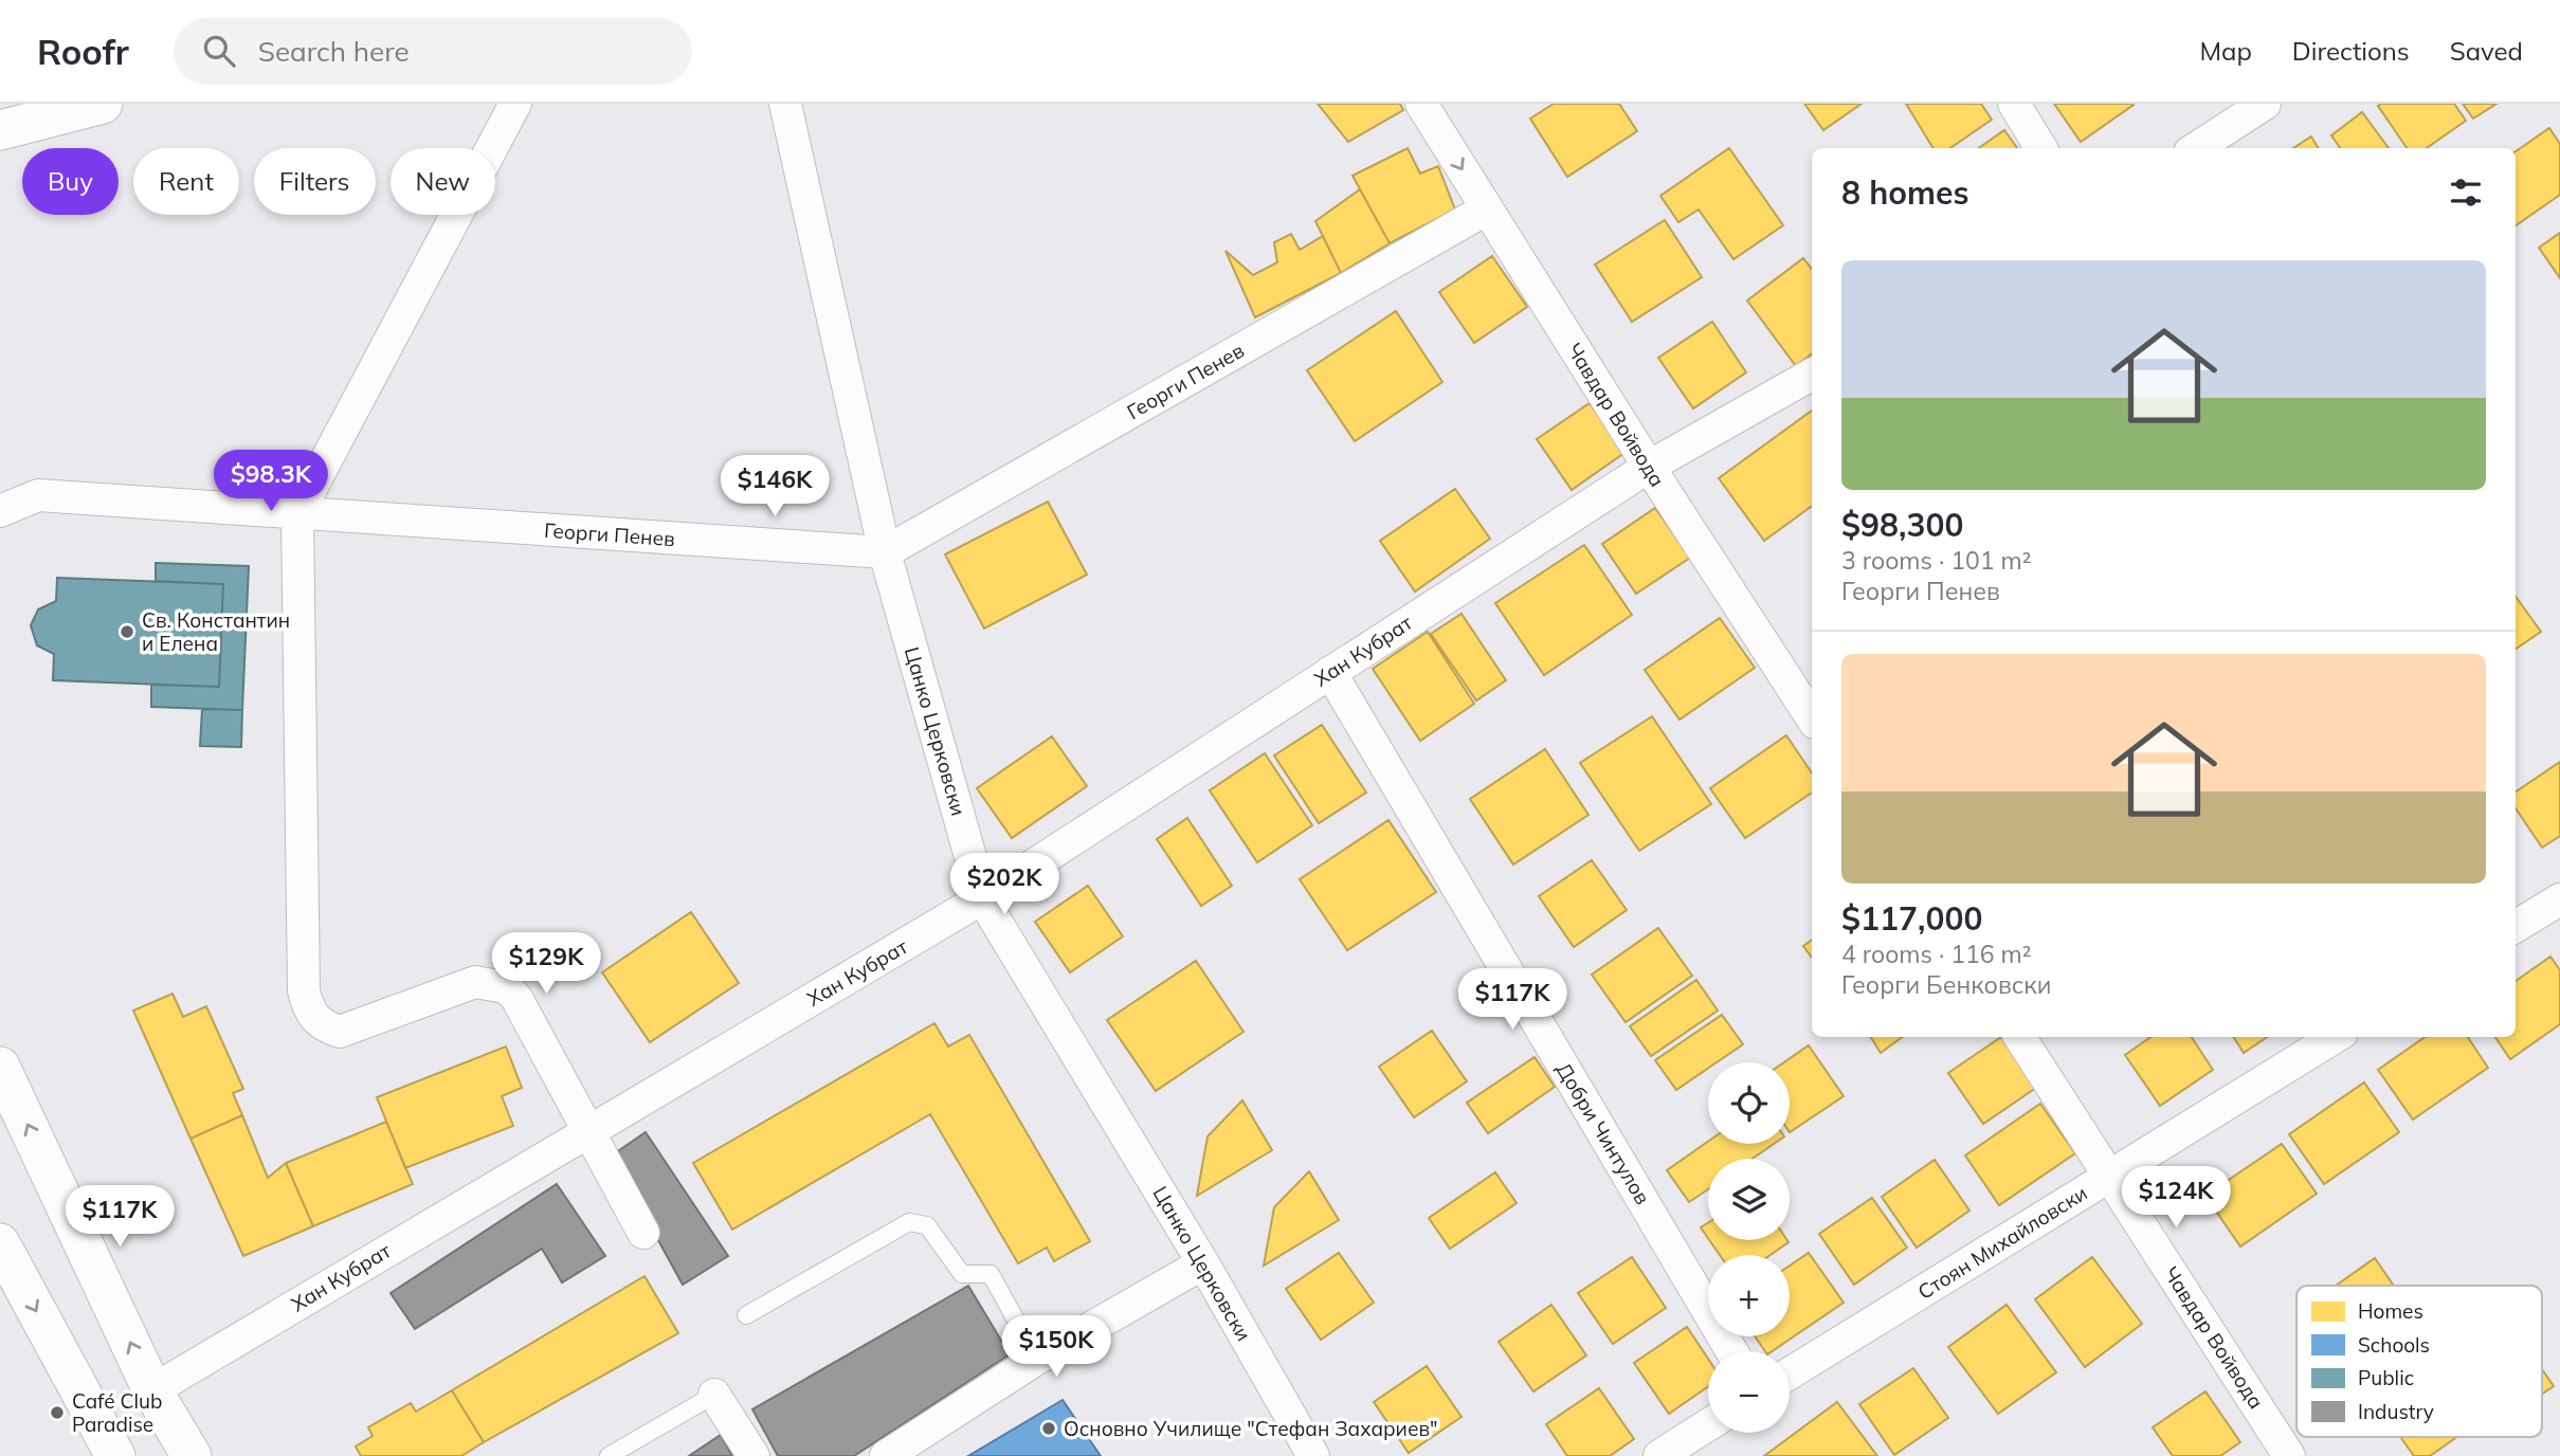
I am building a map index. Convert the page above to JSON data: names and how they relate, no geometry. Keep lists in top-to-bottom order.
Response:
{
  "streets": {
    "street": [
      "Георги Пенев",
      "Чавдар Войвода",
      "Хан Кубрат",
      "Цанко Церковски",
      "Добри Чинтулов",
      "Стоян Михайловски"
    ]
  },
  "crossings": [
    ["Георги Пенев", "Чавдар Войвода"],
    ["Георги Пенев", "Цанко Церковски"],
    ["Чавдар Войвода", "Хан Кубрат"],
    ["Чавдар Войвода", "Стоян Михайловски"],
    ["Хан Кубрат", "Цанко Церковски"],
    ["Хан Кубрат", "Добри Чинтулов"]
  ],
  "places": ["Св. Константин и Елена", "Café Club Paradise", "Основно Училище \"Стефан Захариев\""],
  "legend": [
    "Homes",
    "Schools",
    "Public",
    "Industry"
  ],
  "page": {
    "header": "Roofr",
    "search": "Search here",
    "nav": ["Map", "Directions", "Saved"],
    "chip": [
      "Buy",
      "Rent",
      "Filters",
      "New"
    ],
    "heading": "8 homes",
    "list": [
      {
        "name": "$98,300",
        "note": "3 rooms · 101 m² · Георги Пенев"
      },
      {
        "name": "$117,000",
        "note": "4 rooms · 116 m² · Георги Бенковски"
      }
    ],
    "price": [
      "$98.3K",
      "$146K",
      "$202K",
      "$129K",
      "$117K",
      "$124K",
      "$117K",
      "$150K"
    ],
    "map_buttons": ["+", "−"]
  }
}
